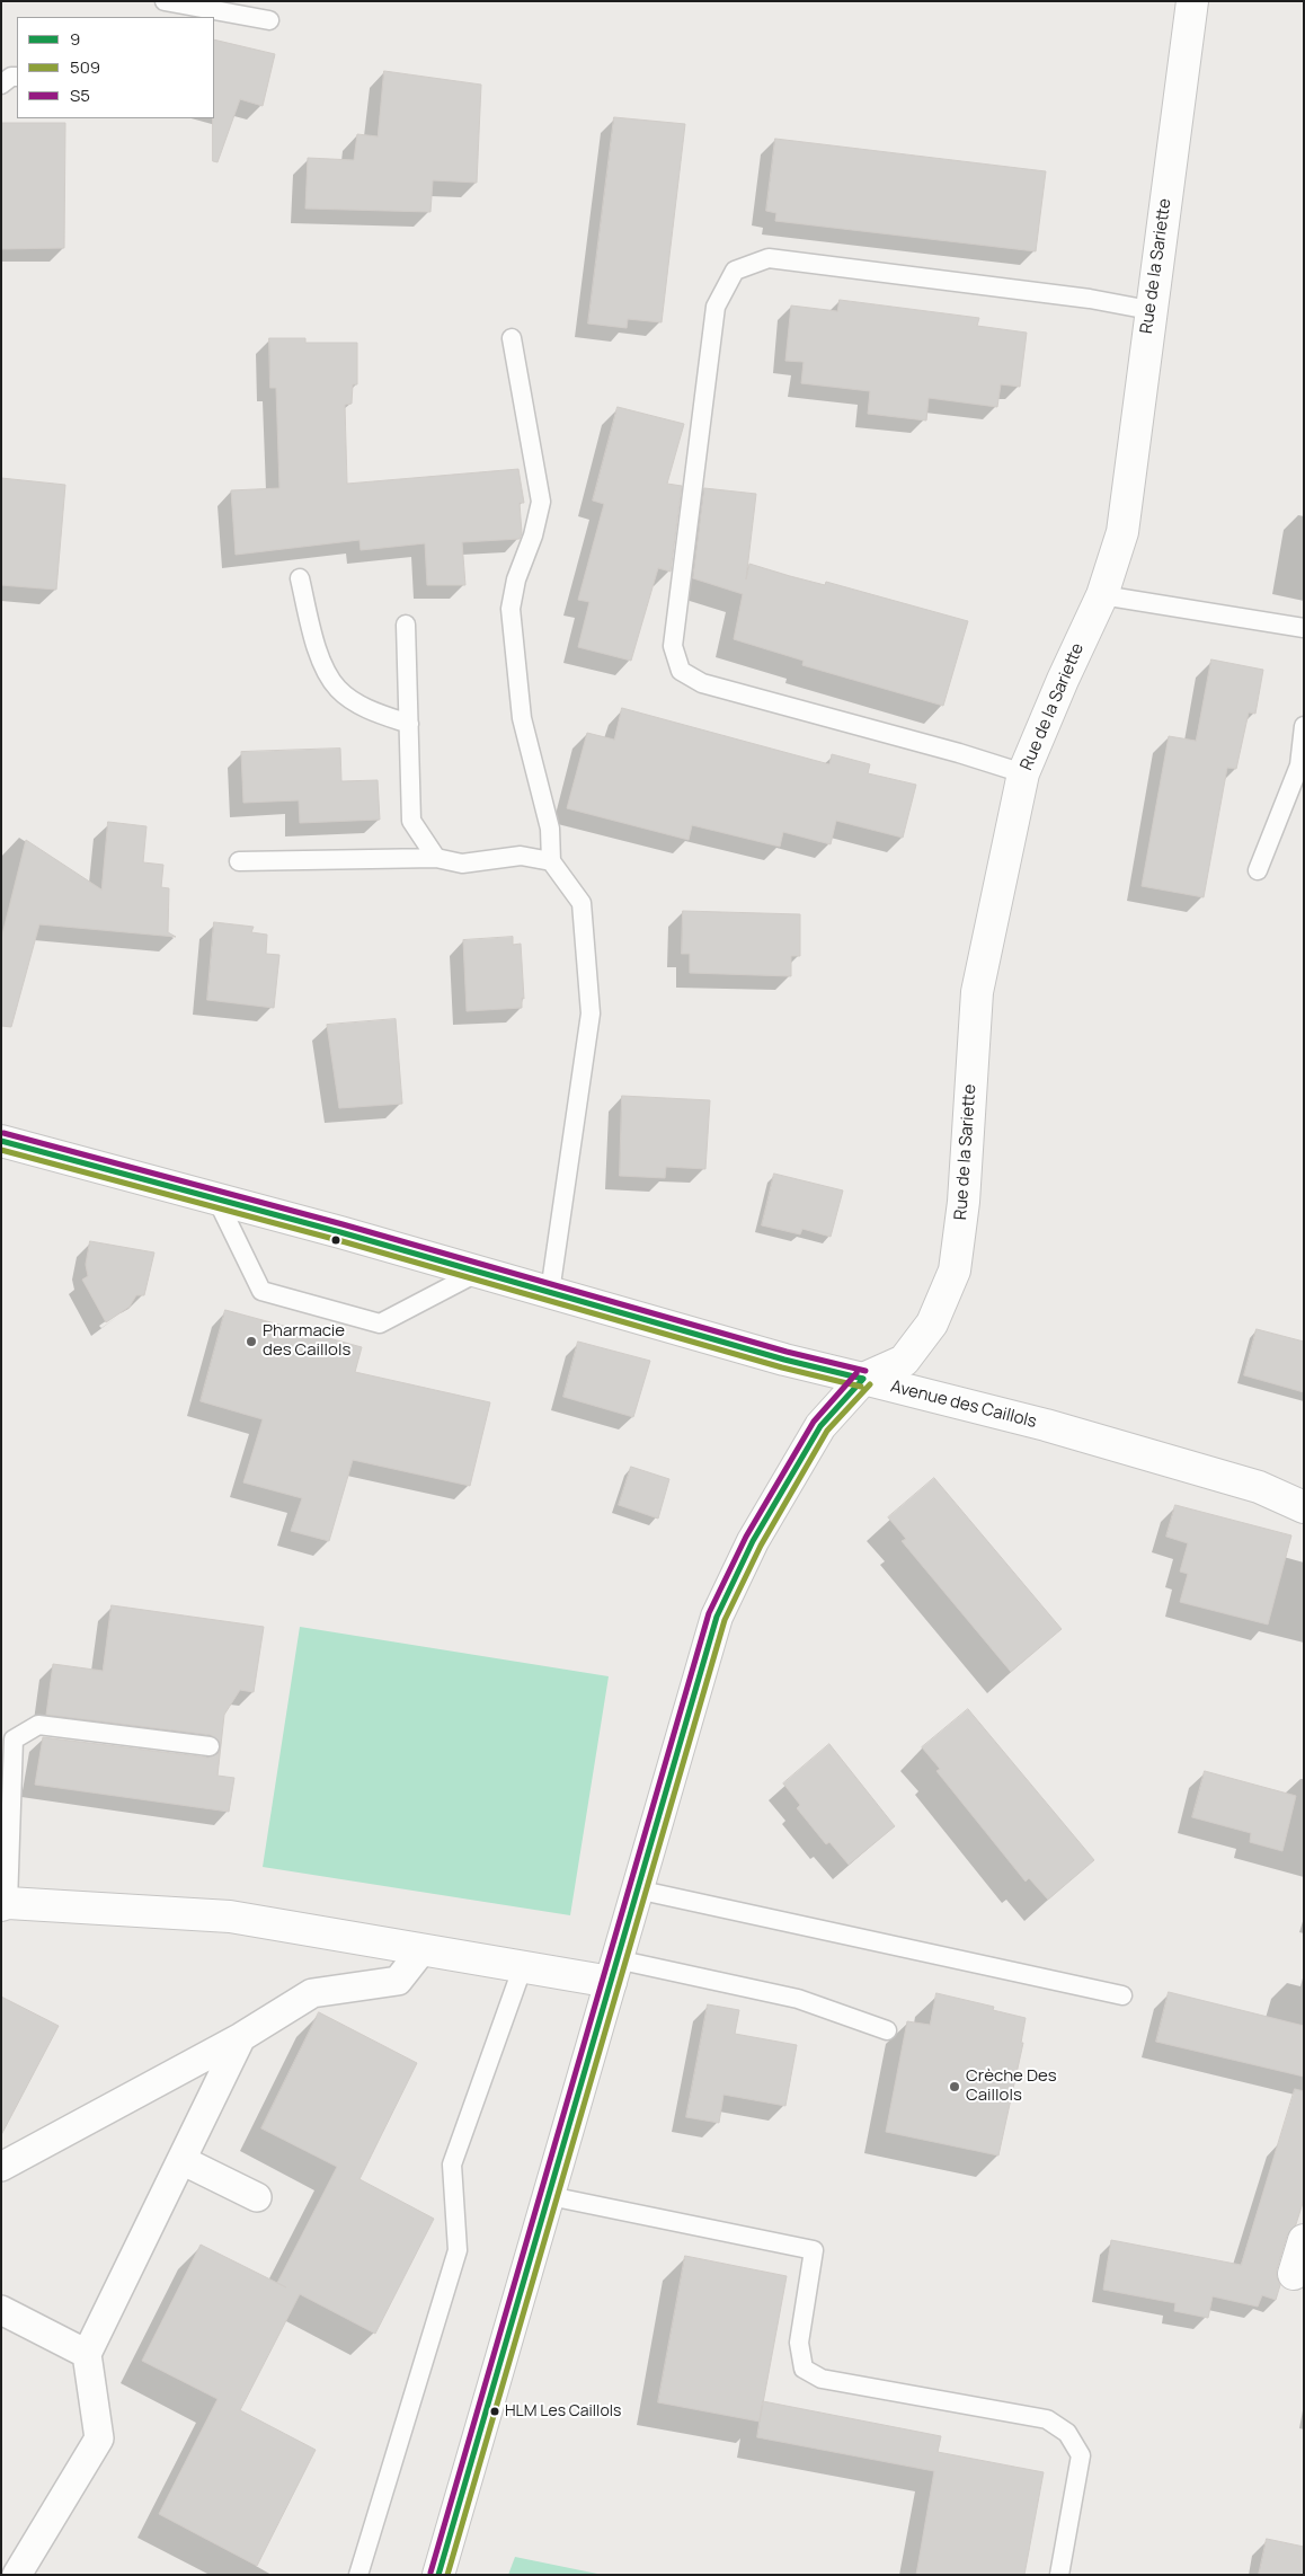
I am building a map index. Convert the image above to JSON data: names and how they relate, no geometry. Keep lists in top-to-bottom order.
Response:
{
  "streets": {
    "street": ["Rue de la Sariette", "Avenue des Caillols"]
  },
  "crossings": [
    ["Rue de la Sariette", "Avenue des Caillols"]
  ],
  "places": ["Pharmacie des Caillols", "Crèche Des Caillols", "HLM Les Caillols"],
  "lines": ["transit line S5", "transit line 9", "transit line 509"],
  "legend": ["9", "509", "S5"]
}
